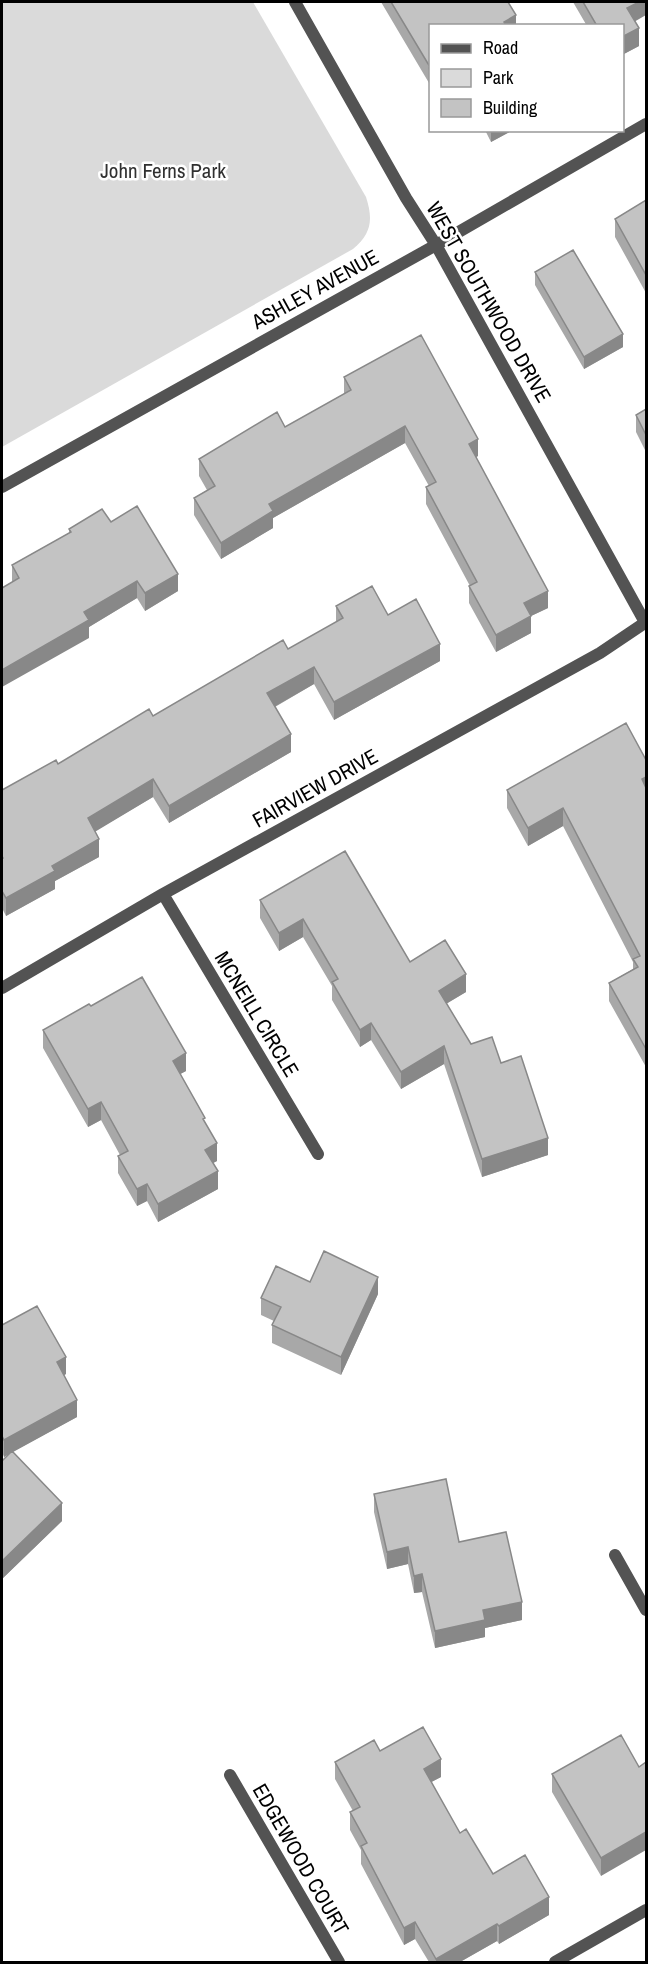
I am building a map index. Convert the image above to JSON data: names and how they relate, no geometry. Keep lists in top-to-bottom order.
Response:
{
  "streets": {
    "street": [
      "ASHLEY AVENUE",
      "WEST SOUTHWOOD DRIVE",
      "FAIRVIEW DRIVE",
      "MCNEILL CIRCLE",
      "EDGEWOOD COURT"
    ]
  },
  "crossings": [
    ["ASHLEY AVENUE", "WEST SOUTHWOOD DRIVE"],
    ["WEST SOUTHWOOD DRIVE", "FAIRVIEW DRIVE"],
    ["FAIRVIEW DRIVE", "MCNEILL CIRCLE"]
  ],
  "parks": ["John Ferns Park"],
  "legend": ["Road", "Park", "Building"]
}
